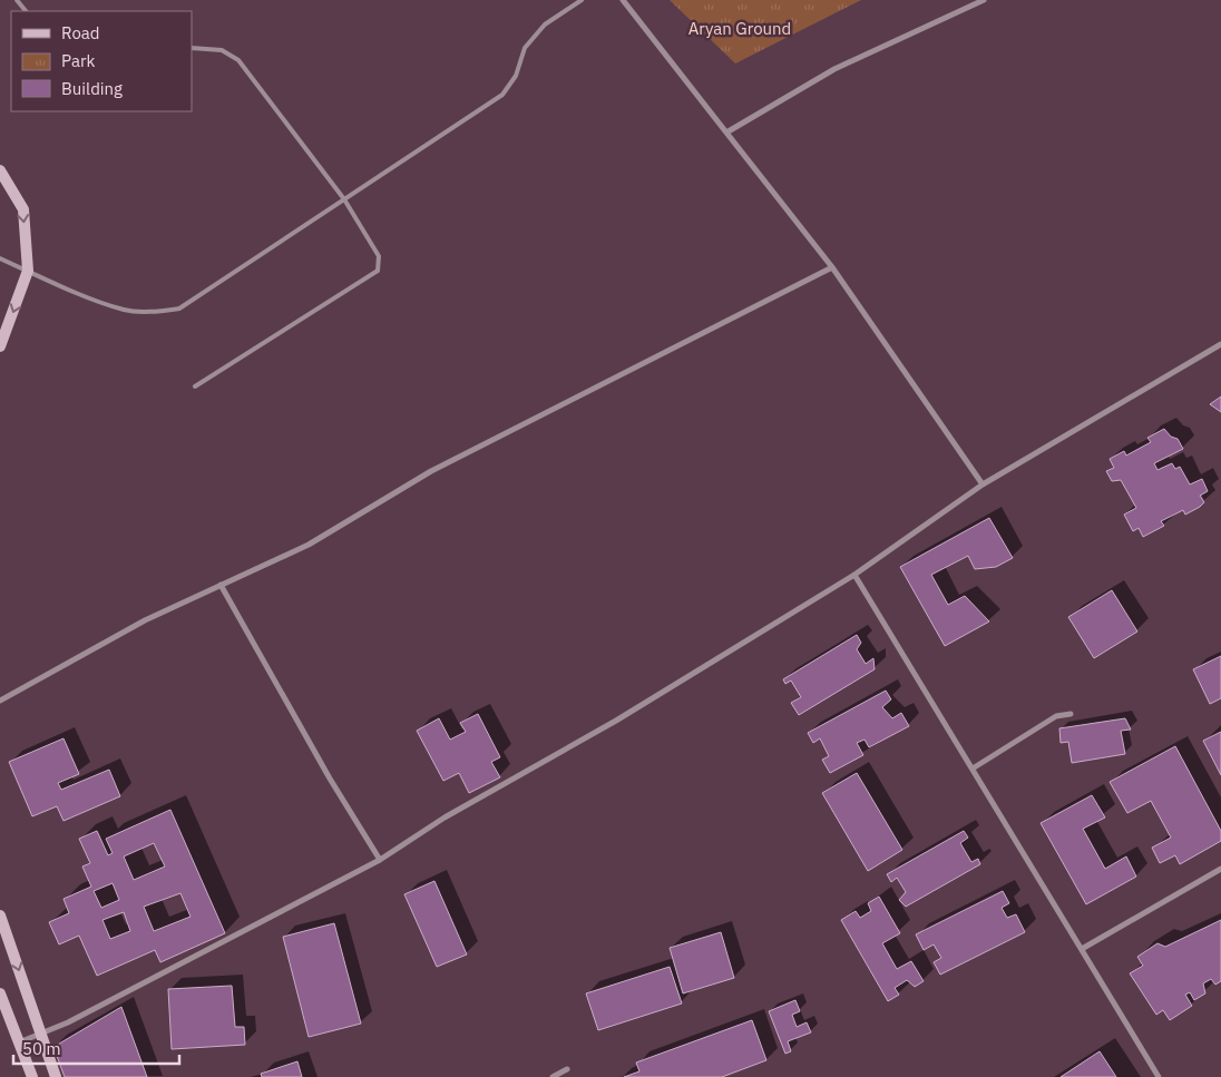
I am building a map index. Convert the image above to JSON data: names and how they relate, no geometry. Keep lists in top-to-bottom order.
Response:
{
  "parks": ["Aryan Ground"],
  "legend": ["Road", "Park", "Building"],
  "scale_bar": "50 m"
}
